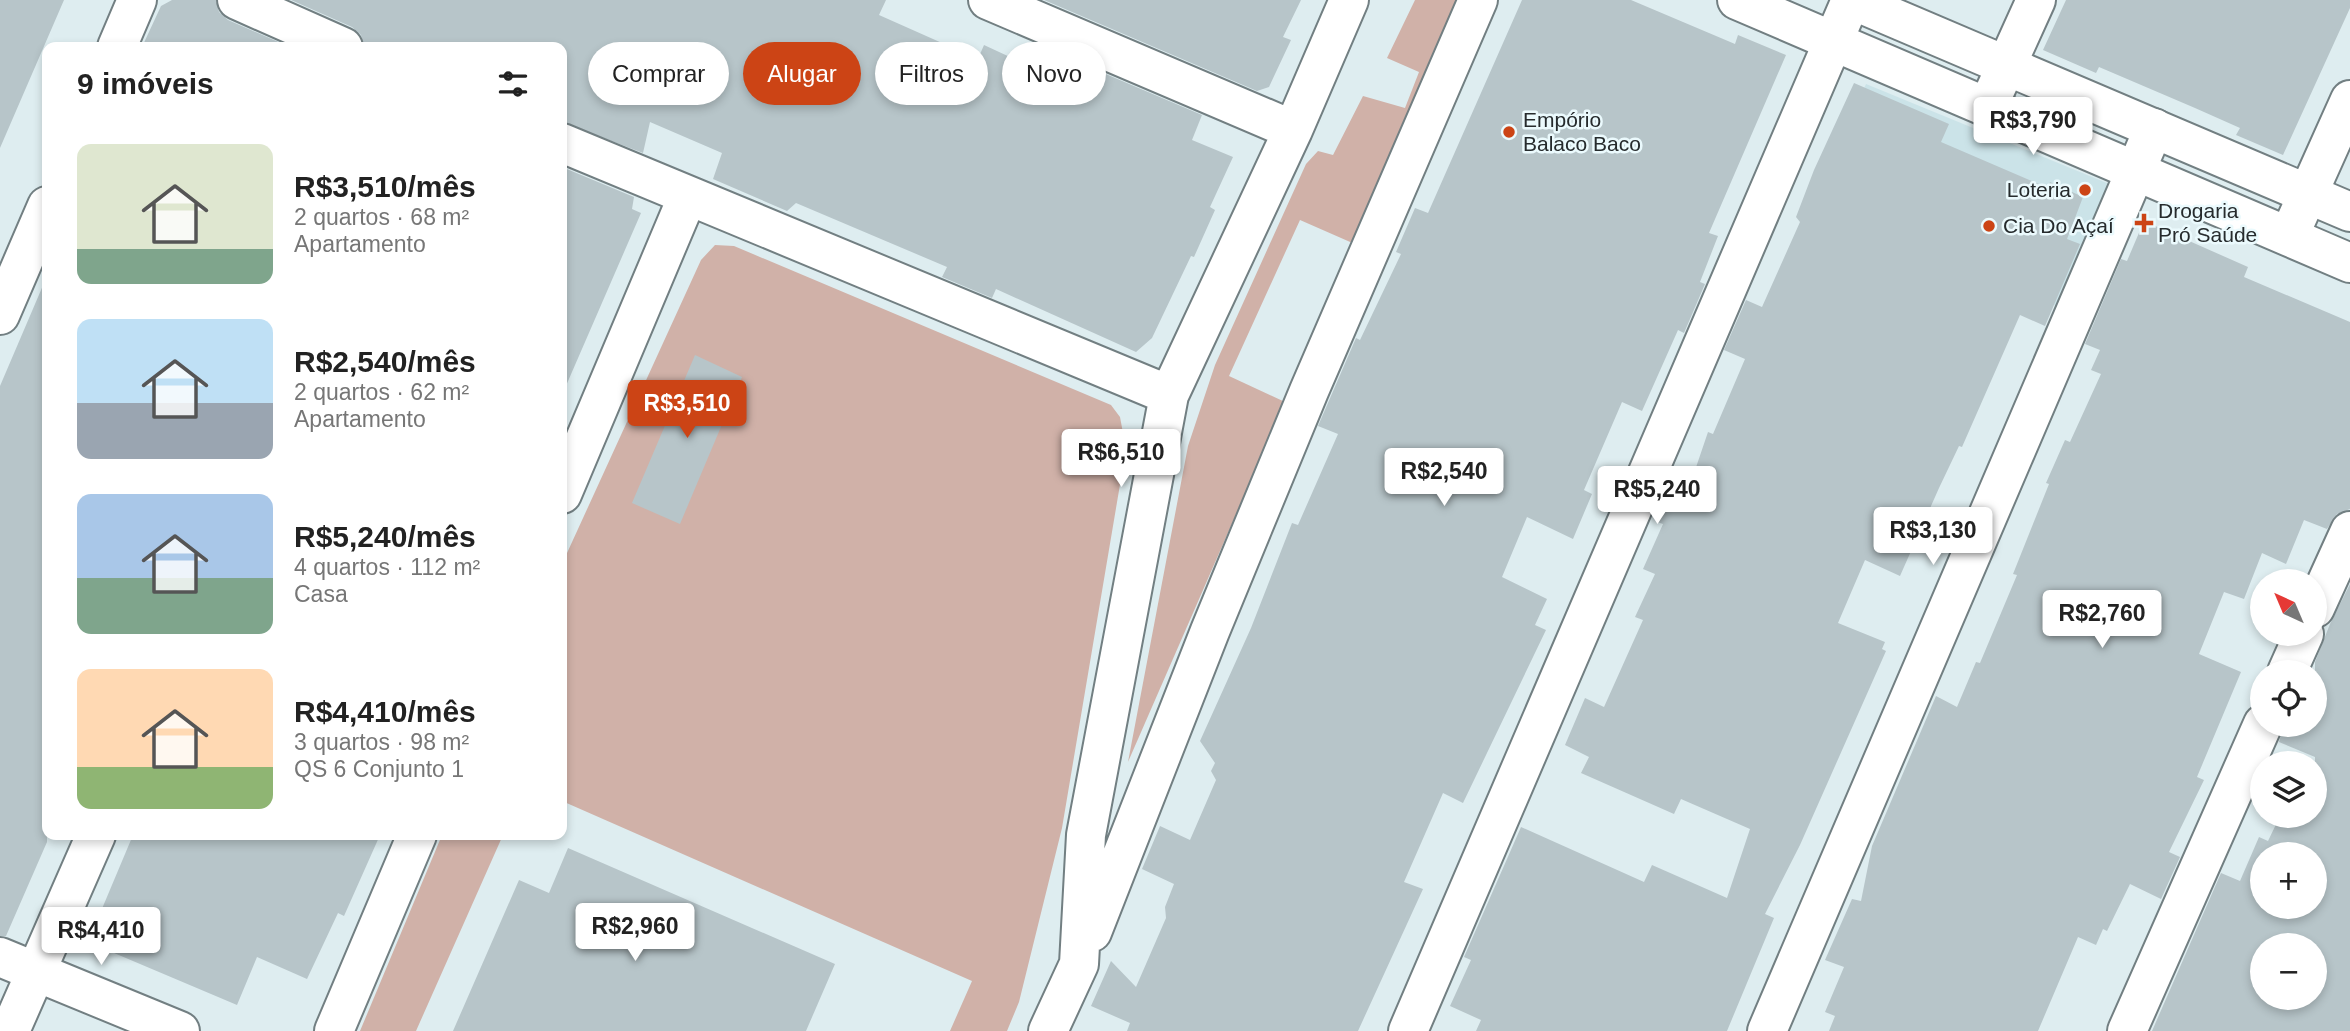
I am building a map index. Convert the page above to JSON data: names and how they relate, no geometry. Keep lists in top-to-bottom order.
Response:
{
  "places": {
    "other": ["Empório Balaco Baco", "Loteria", "Cia Do Açaí"],
    "health": ["Drogaria Pró Saúde"]
  },
  "north": "top left",
  "page": {
    "chip": [
      "Comprar",
      "Alugar",
      "Filtros",
      "Novo"
    ],
    "heading": "9 imóveis",
    "price": [
      "R$3,790",
      "R$3,510",
      "R$6,510",
      "R$2,540",
      "R$5,240",
      "R$3,130",
      "R$2,760",
      "R$2,960",
      "R$4,410"
    ],
    "list": [
      {
        "name": "R$3,510/mês",
        "note": "2 quartos · 68 m² · Apartamento"
      },
      {
        "name": "R$2,540/mês",
        "note": "2 quartos · 62 m² · Apartamento"
      },
      {
        "name": "R$5,240/mês",
        "note": "4 quartos · 112 m² · Casa"
      },
      {
        "name": "R$4,410/mês",
        "note": "3 quartos · 98 m² · QS 6 Conjunto 1"
      }
    ],
    "map_buttons": ["+", "−"]
  }
}
